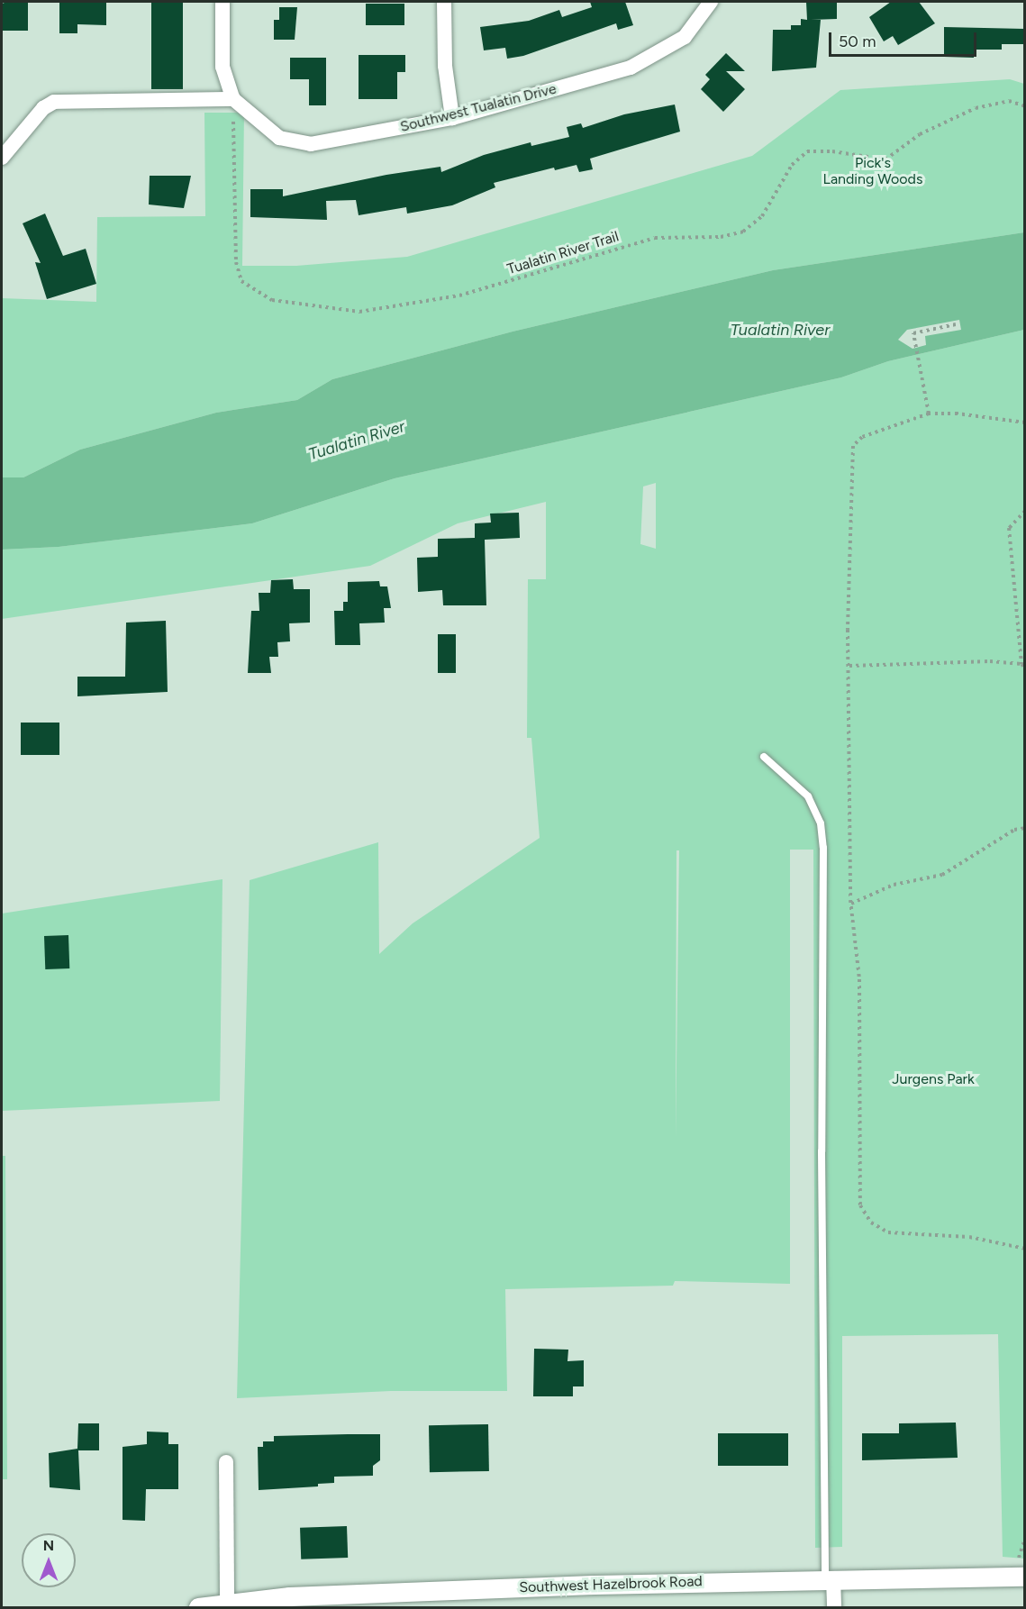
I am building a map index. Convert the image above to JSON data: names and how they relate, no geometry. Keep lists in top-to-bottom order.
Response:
{
  "streets": {
    "street": ["Southwest Tualatin Drive", "Southwest Hazelbrook Road"],
    "path": ["Tualatin River Trail"]
  },
  "crossings": [
    ["Southwest Tualatin Drive", "Tualatin River Trail"]
  ],
  "water": ["Tualatin River"],
  "parks": ["Pick's Landing Woods", "Jurgens Park"],
  "scale_bar": "50 m",
  "north": "top"
}
